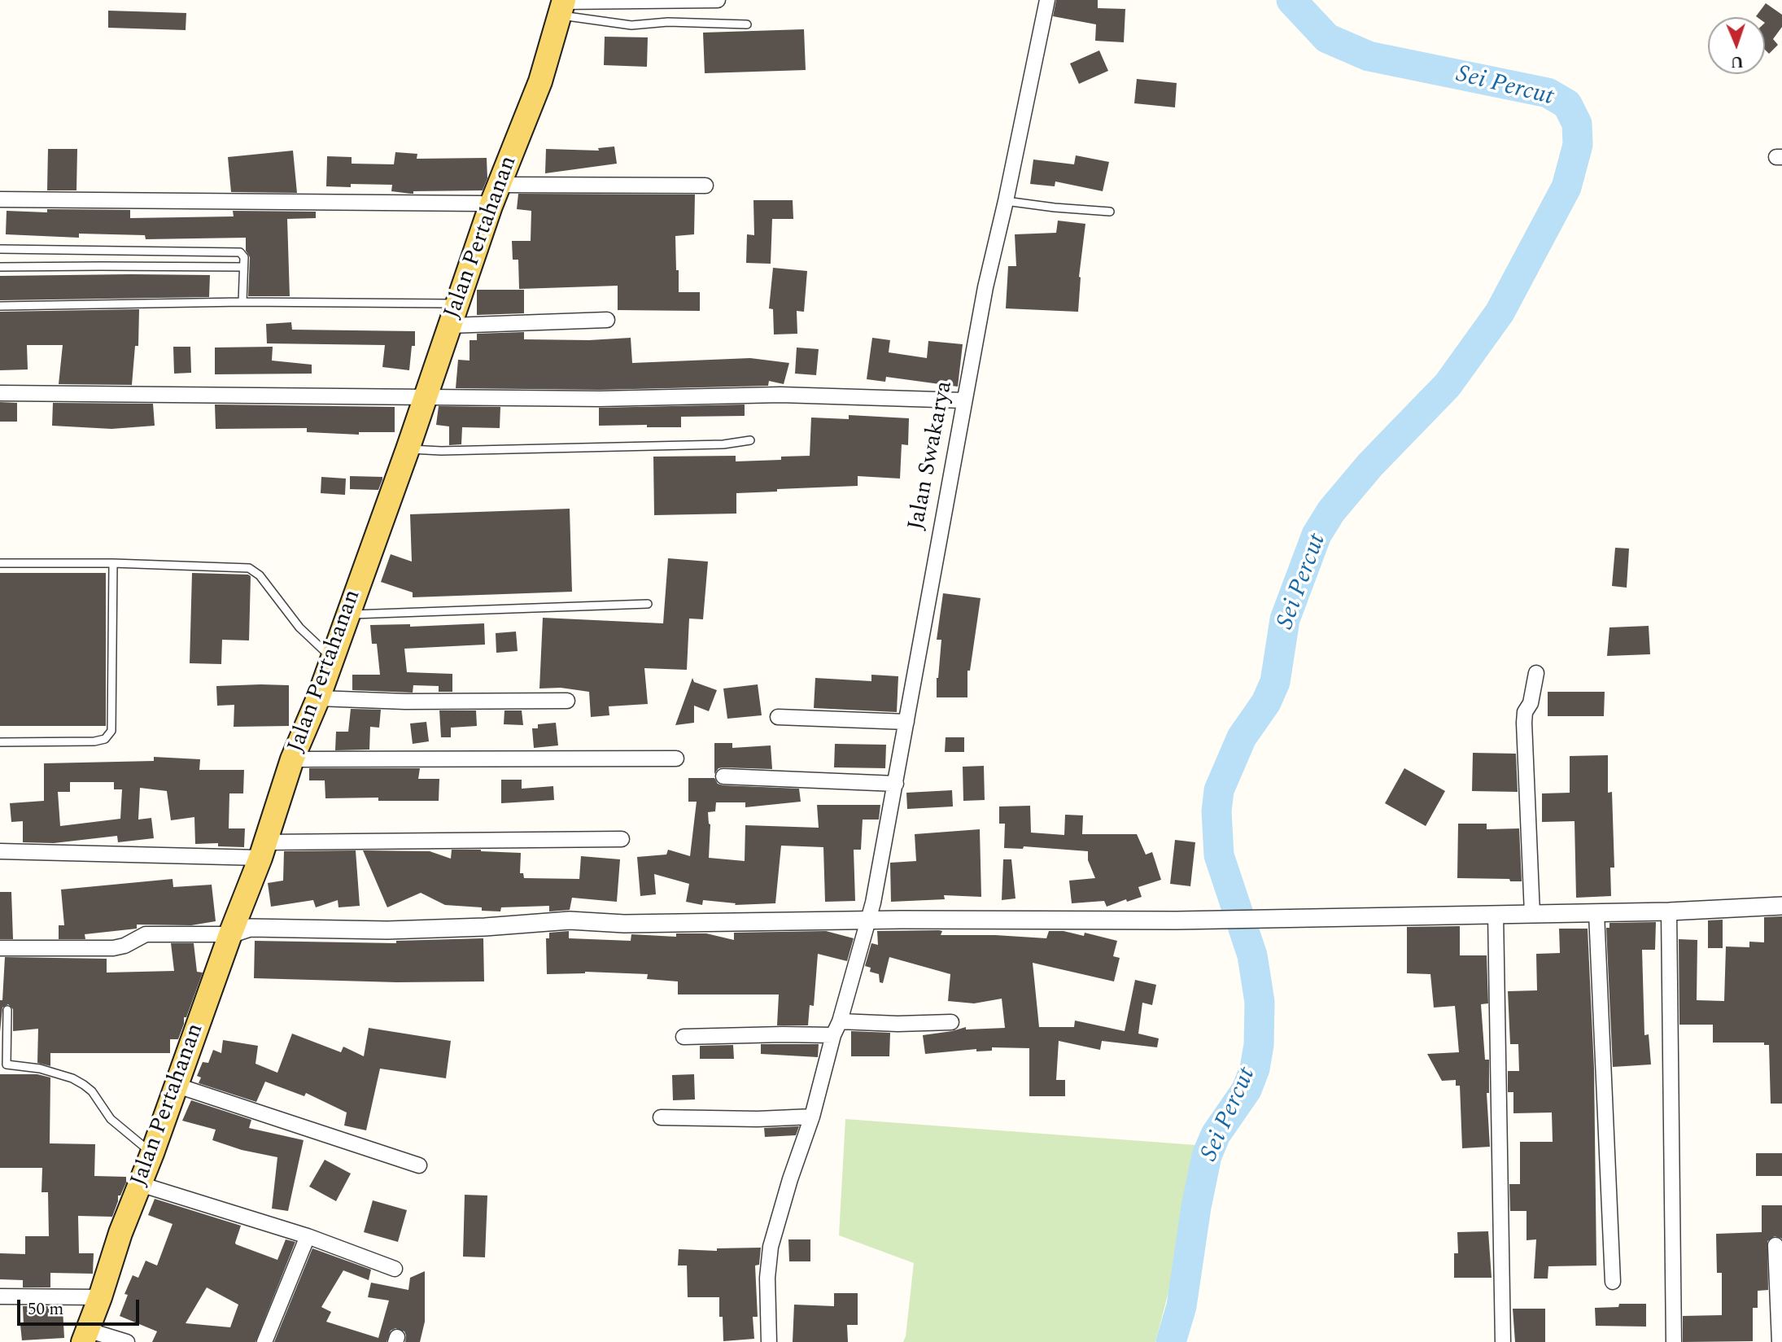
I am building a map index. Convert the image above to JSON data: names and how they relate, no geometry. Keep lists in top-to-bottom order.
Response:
{
  "streets": {
    "main road": ["Jalan Pertahanan"],
    "street": ["Jalan Swakarya"]
  },
  "water": ["Sei Percut"],
  "scale_bar": "50 m",
  "north": "bottom"
}
